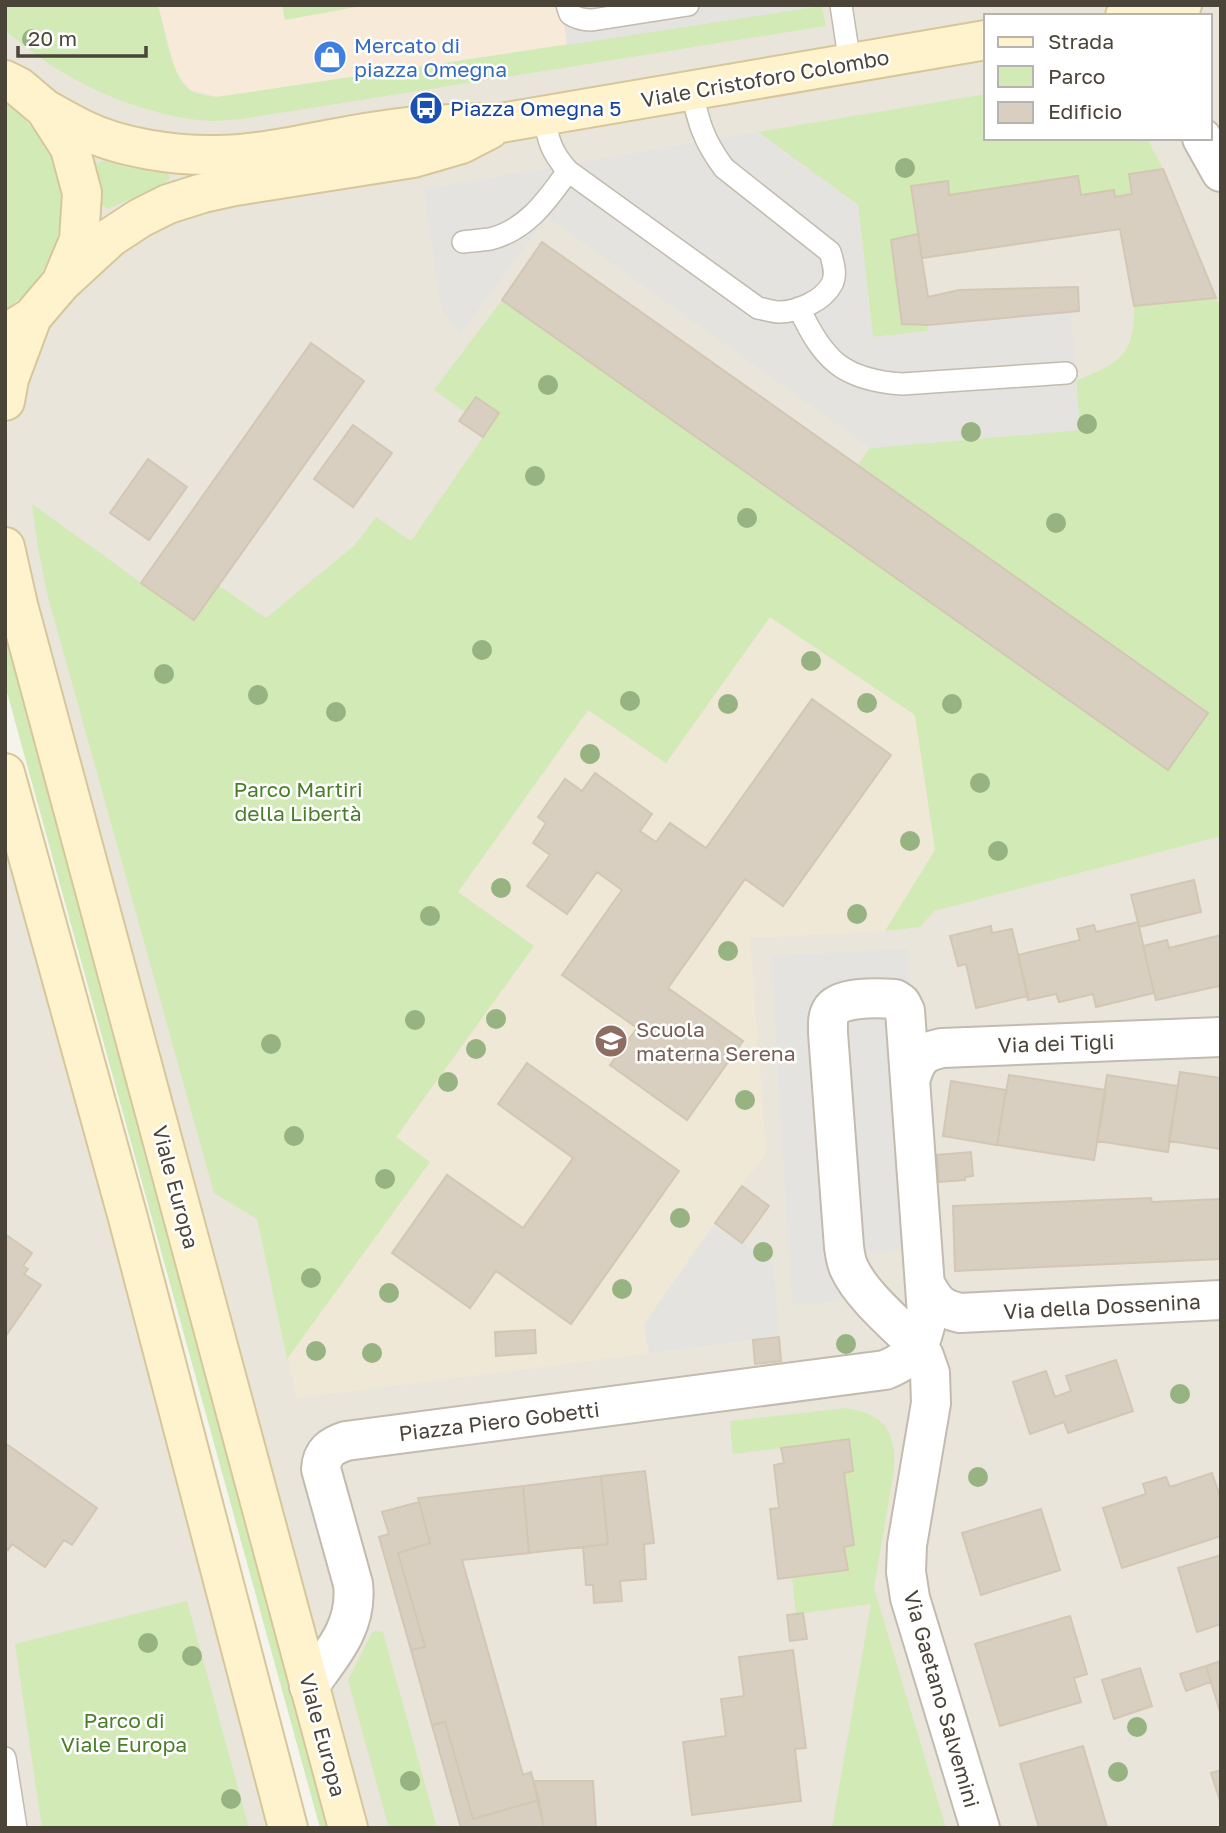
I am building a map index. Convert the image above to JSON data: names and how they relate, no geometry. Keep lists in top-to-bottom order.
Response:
{
  "streets": {
    "street": [
      "Viale Cristoforo Colombo",
      "Via dei Tigli",
      "Viale Europa",
      "Via della Dossenina",
      "Piazza Piero Gobetti",
      "Via Gaetano Salvemini"
    ]
  },
  "crossings": [
    ["Viale Europa", "Piazza Piero Gobetti"],
    ["Via della Dossenina", "Piazza Piero Gobetti"],
    ["Via della Dossenina", "Via Gaetano Salvemini"],
    ["Piazza Piero Gobetti", "Via Gaetano Salvemini"]
  ],
  "parks": ["Parco Martiri della Libertà", "Parco di Viale Europa"],
  "places": {
    "shop": ["Mercato di piazza Omegna"],
    "bus stop": ["Piazza Omegna 5"],
    "school or university": ["Scuola materna Serena"]
  },
  "legend": ["Strada", "Parco", "Edificio"],
  "scale_bar": "20 m"
}
